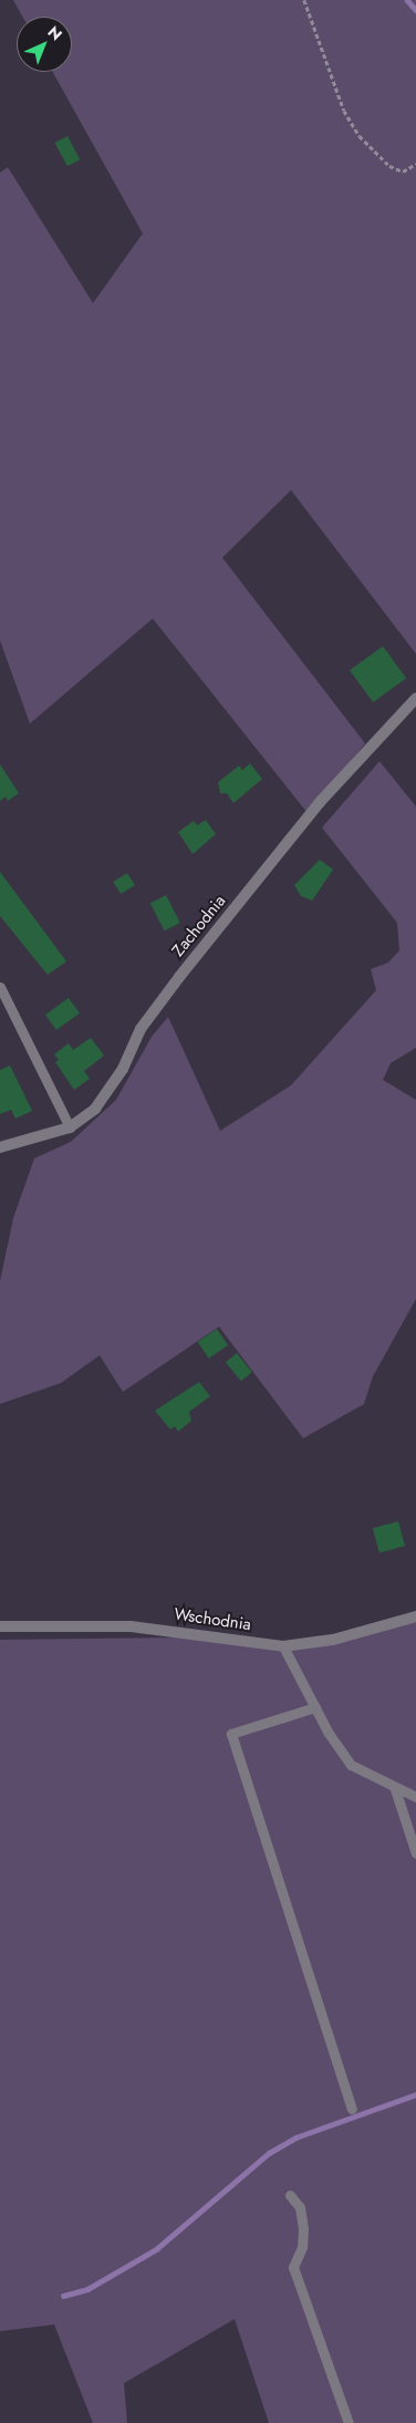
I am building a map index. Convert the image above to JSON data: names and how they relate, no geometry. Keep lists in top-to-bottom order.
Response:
{
  "streets": {
    "street": ["Zachodnia", "Wschodnia"]
  },
  "north": "top right"
}
